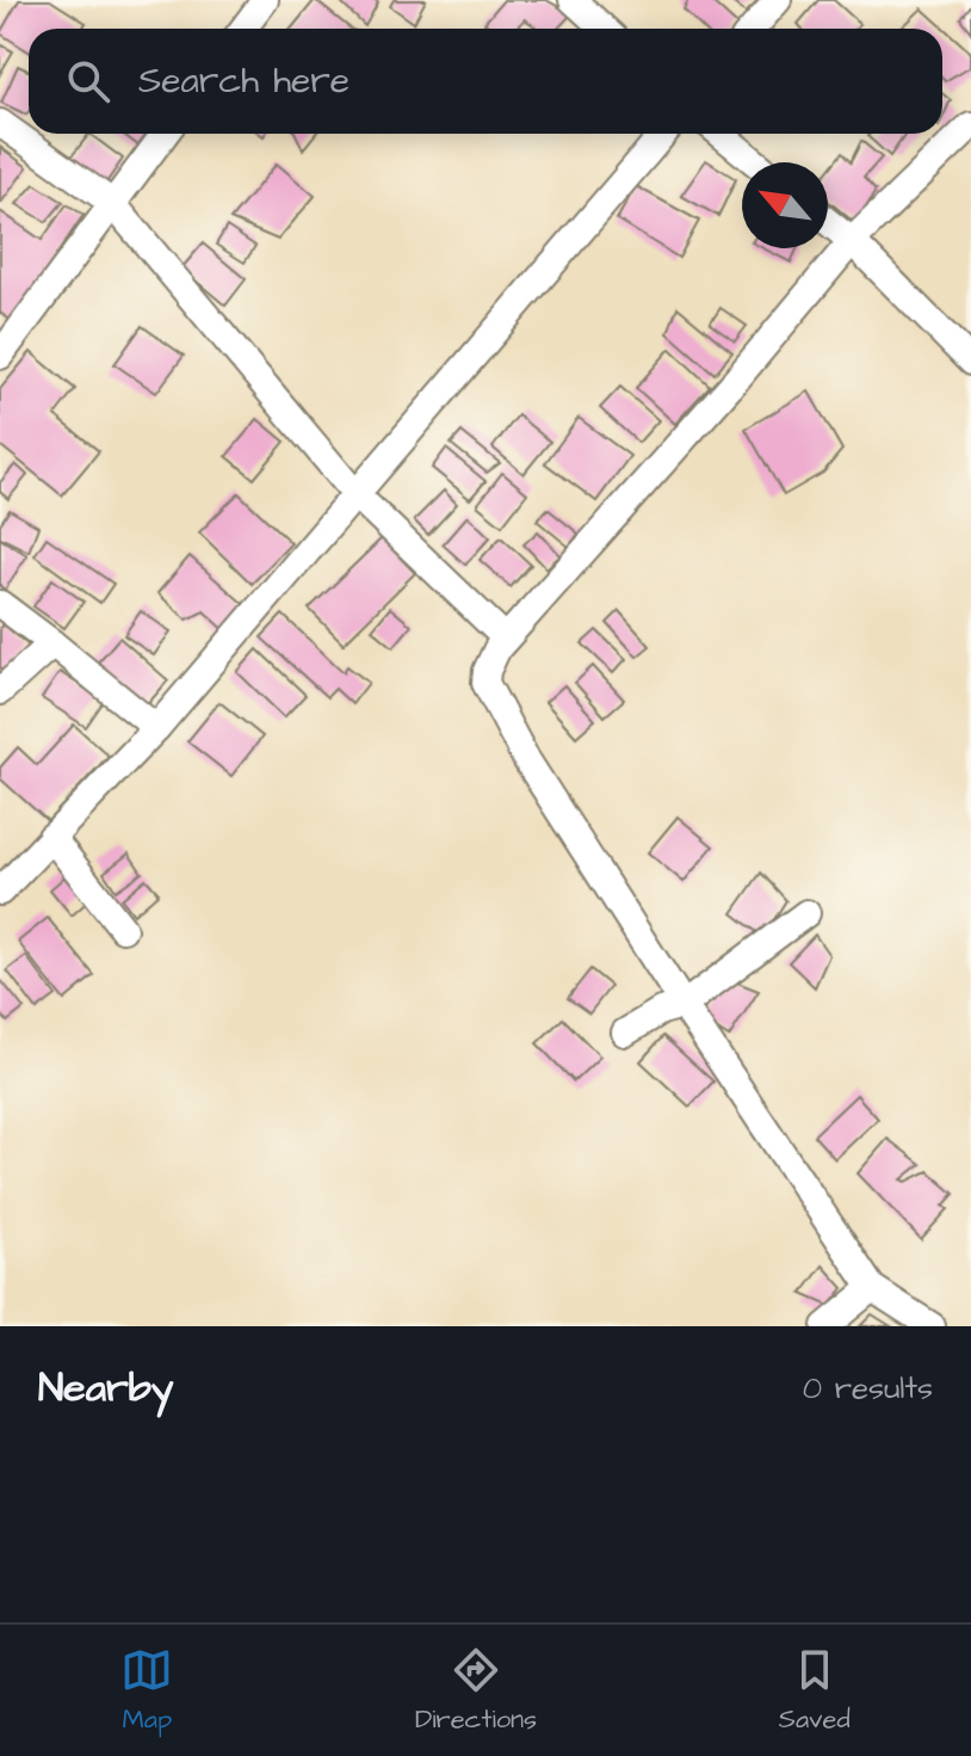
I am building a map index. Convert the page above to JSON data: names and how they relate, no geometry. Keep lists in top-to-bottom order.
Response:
{
  "north": "top left",
  "page": {
    "search": "Search here",
    "heading": ["Nearby", "0 results"],
    "nav": ["Map", "Directions", "Saved"]
  }
}
